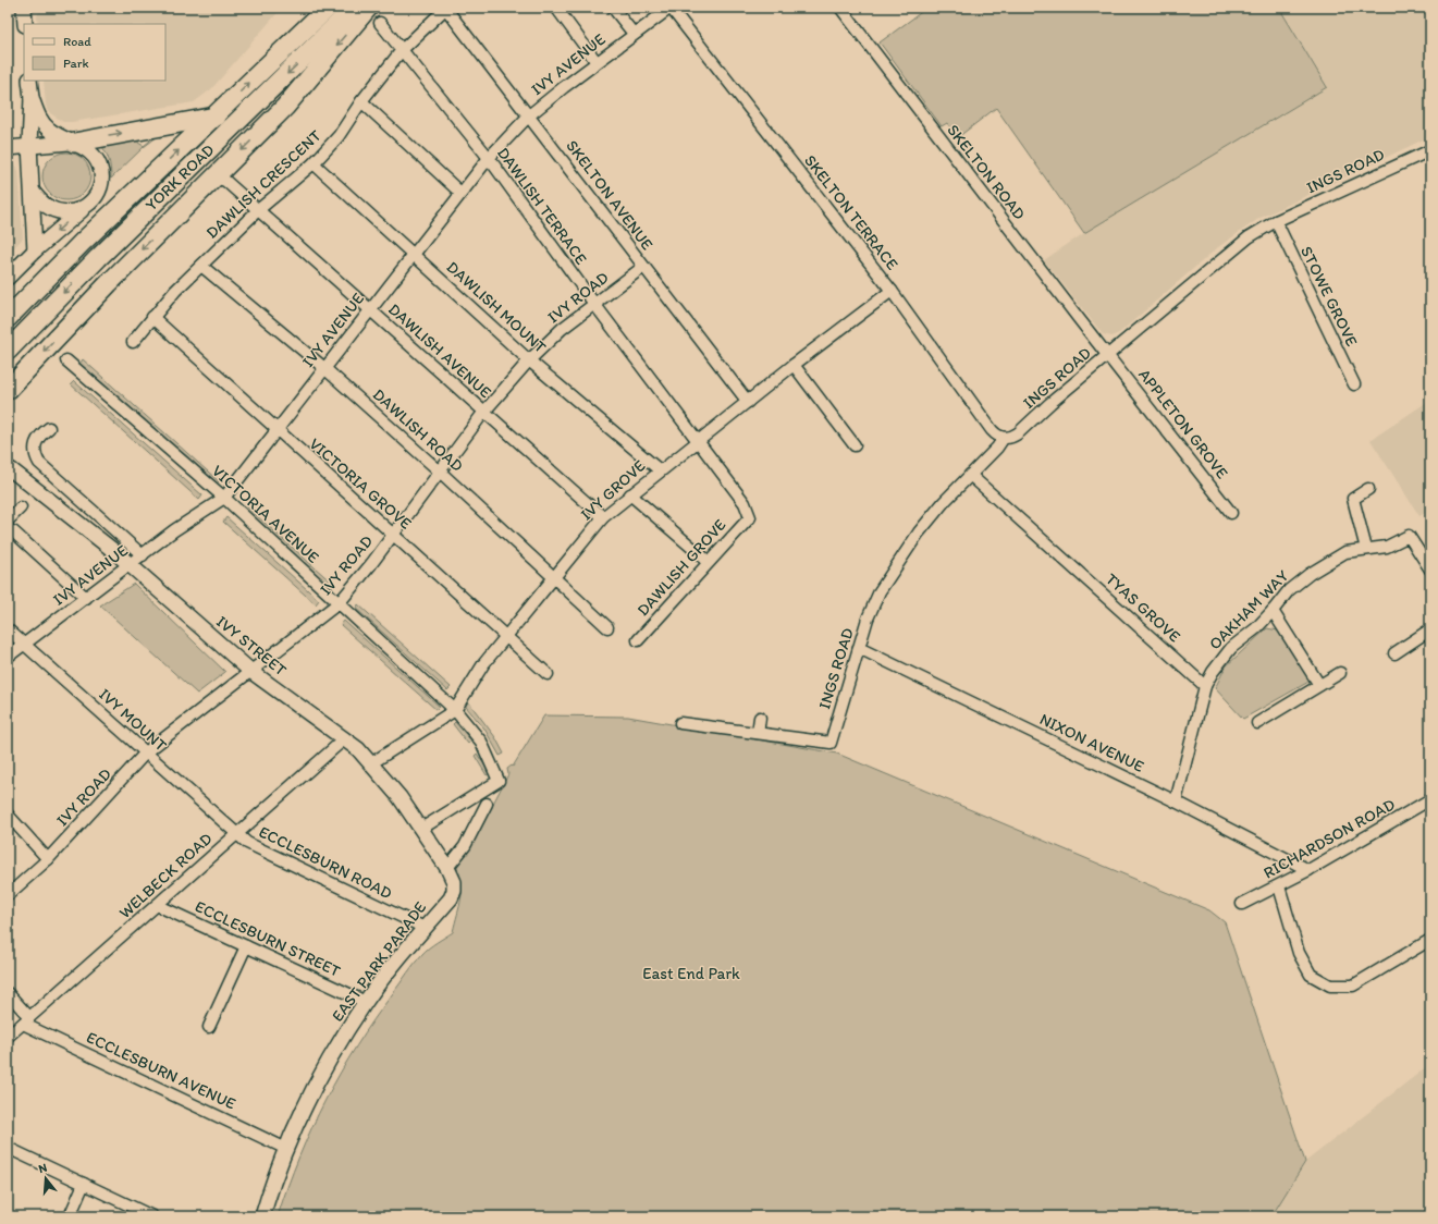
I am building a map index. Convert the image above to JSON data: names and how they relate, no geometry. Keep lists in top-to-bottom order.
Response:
{
  "streets": {
    "highway": ["YORK ROAD"],
    "street": [
      "IVY AVENUE",
      "INGS ROAD",
      "SKELTON ROAD",
      "DAWLISH CRESCENT",
      "SKELTON AVENUE",
      "DAWLISH TERRACE",
      "SKELTON TERRACE",
      "STOWE GROVE",
      "IVY ROAD",
      "DAWLISH MOUNT",
      "DAWLISH AVENUE",
      "APPLETON GROVE",
      "DAWLISH ROAD",
      "VICTORIA GROVE",
      "IVY GROVE",
      "VICTORIA AVENUE",
      "DAWLISH GROVE",
      "TYAS GROVE",
      "OAKHAM WAY",
      "IVY STREET",
      "IVY MOUNT",
      "NIXON AVENUE",
      "RICHARDSON ROAD",
      "ECCLESBURN ROAD",
      "WELBECK ROAD",
      "ECCLESBURN STREET",
      "EAST PARK PARADE",
      "ECCLESBURN AVENUE"
    ]
  },
  "crossings": [
    ["IVY AVENUE", "SKELTON AVENUE"],
    ["IVY AVENUE", "DAWLISH TERRACE"],
    ["IVY AVENUE", "SKELTON TERRACE"],
    ["IVY AVENUE", "DAWLISH MOUNT"],
    ["IVY AVENUE", "DAWLISH AVENUE"],
    ["IVY AVENUE", "DAWLISH ROAD"],
    ["IVY AVENUE", "VICTORIA GROVE"],
    ["IVY AVENUE", "VICTORIA AVENUE"],
    ["IVY AVENUE", "IVY STREET"],
    ["IVY AVENUE", "IVY MOUNT"],
    ["INGS ROAD", "SKELTON ROAD"],
    ["INGS ROAD", "SKELTON TERRACE"],
    ["INGS ROAD", "STOWE GROVE"],
    ["INGS ROAD", "APPLETON GROVE"],
    ["INGS ROAD", "TYAS GROVE"],
    ["INGS ROAD", "NIXON AVENUE"],
    ["SKELTON ROAD", "APPLETON GROVE"],
    ["DAWLISH CRESCENT", "SKELTON AVENUE"],
    ["DAWLISH CRESCENT", "DAWLISH TERRACE"],
    ["DAWLISH CRESCENT", "DAWLISH MOUNT"],
    ["DAWLISH CRESCENT", "DAWLISH AVENUE"],
    ["DAWLISH CRESCENT", "DAWLISH ROAD"],
    ["DAWLISH CRESCENT", "VICTORIA GROVE"],
    ["SKELTON AVENUE", "IVY ROAD"],
    ["SKELTON AVENUE", "IVY GROVE"],
    ["DAWLISH TERRACE", "IVY ROAD"],
    ["DAWLISH TERRACE", "IVY GROVE"],
    ["DAWLISH TERRACE", "DAWLISH GROVE"],
    ["SKELTON TERRACE", "IVY GROVE"],
    ["IVY ROAD", "DAWLISH MOUNT"],
    ["IVY ROAD", "DAWLISH AVENUE"],
    ["IVY ROAD", "DAWLISH ROAD"],
    ["IVY ROAD", "VICTORIA GROVE"],
    ["IVY ROAD", "VICTORIA AVENUE"],
    ["IVY ROAD", "IVY STREET"],
    ["IVY ROAD", "IVY MOUNT"],
    ["DAWLISH MOUNT", "IVY GROVE"],
    ["DAWLISH AVENUE", "IVY GROVE"],
    ["DAWLISH ROAD", "IVY GROVE"],
    ["VICTORIA GROVE", "IVY GROVE"],
    ["IVY GROVE", "VICTORIA AVENUE"],
    ["IVY GROVE", "IVY STREET"],
    ["VICTORIA AVENUE", "IVY STREET"],
    ["TYAS GROVE", "OAKHAM WAY"],
    ["IVY STREET", "WELBECK ROAD"],
    ["IVY STREET", "EAST PARK PARADE"],
    ["IVY MOUNT", "ECCLESBURN ROAD"],
    ["IVY MOUNT", "WELBECK ROAD"],
    ["NIXON AVENUE", "RICHARDSON ROAD"],
    ["ECCLESBURN ROAD", "WELBECK ROAD"],
    ["ECCLESBURN ROAD", "EAST PARK PARADE"],
    ["WELBECK ROAD", "ECCLESBURN STREET"],
    ["WELBECK ROAD", "ECCLESBURN AVENUE"],
    ["ECCLESBURN STREET", "EAST PARK PARADE"],
    ["EAST PARK PARADE", "ECCLESBURN AVENUE"]
  ],
  "parks": ["East End Park"],
  "legend": ["Road", "Park"],
  "north": "top"
}
